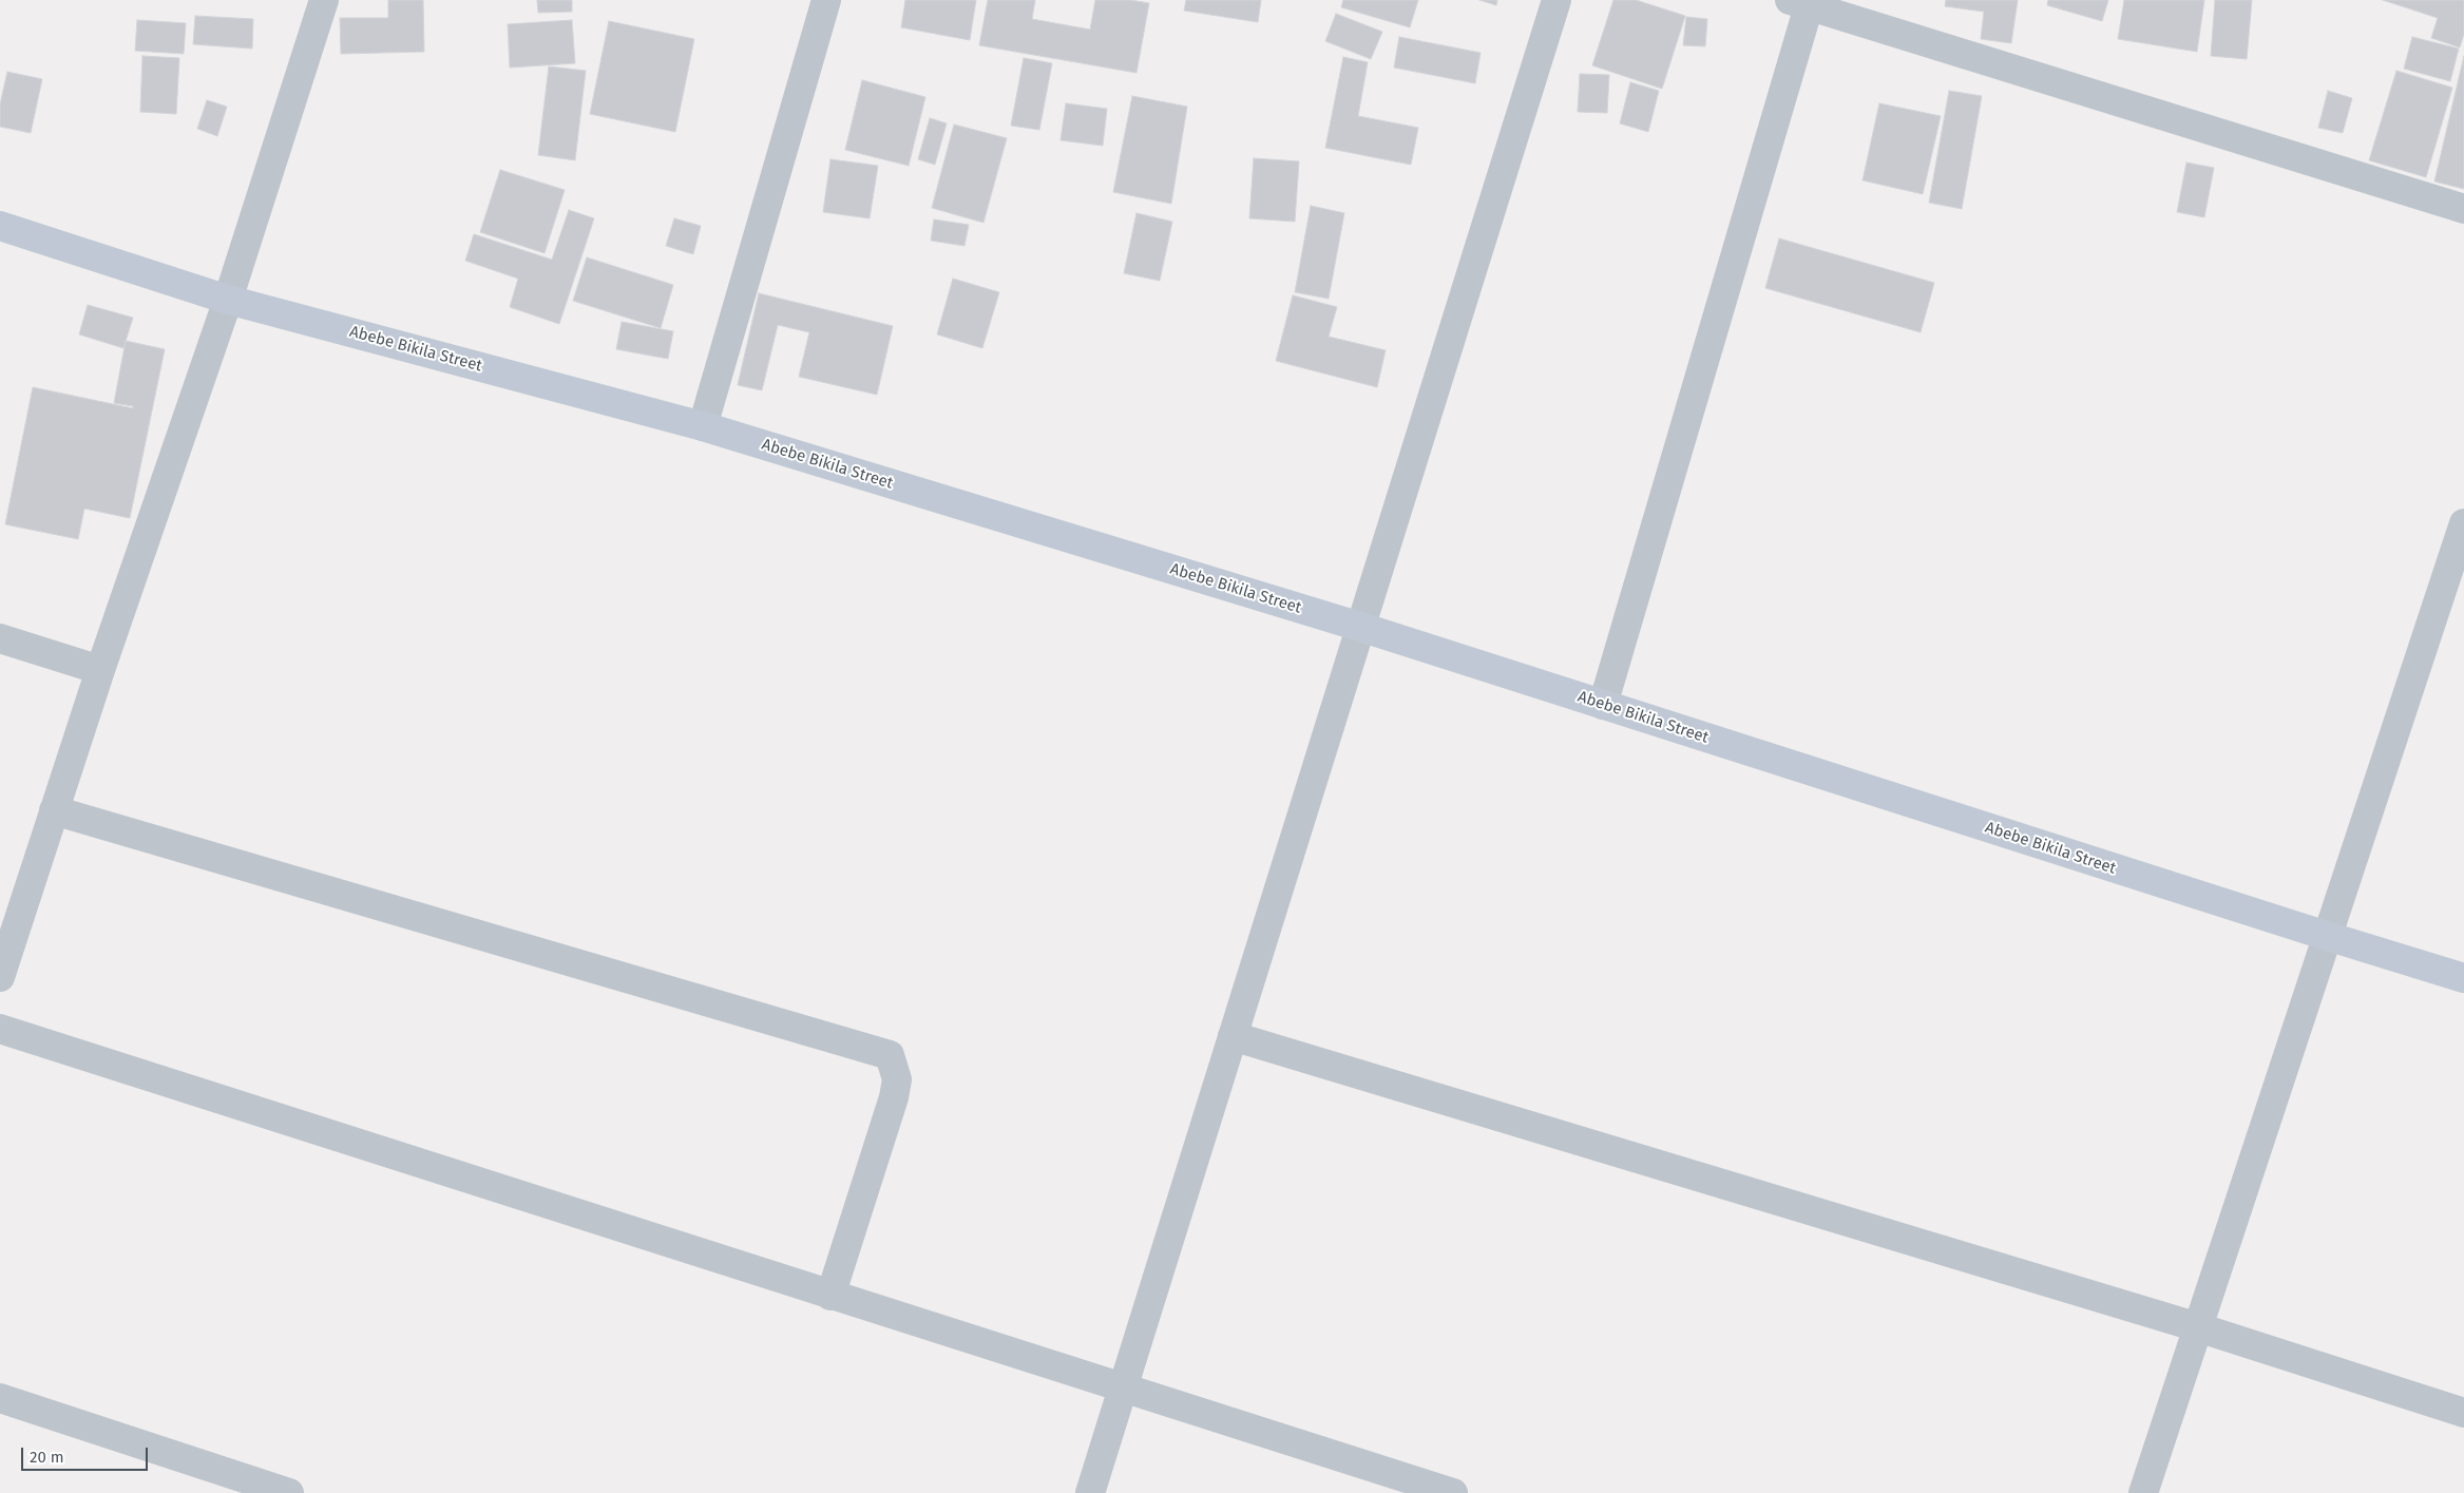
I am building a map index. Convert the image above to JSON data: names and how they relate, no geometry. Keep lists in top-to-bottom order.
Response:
{
  "streets": {
    "main road": ["Abebe Bikila Street"]
  },
  "scale_bar": "20 m"
}
